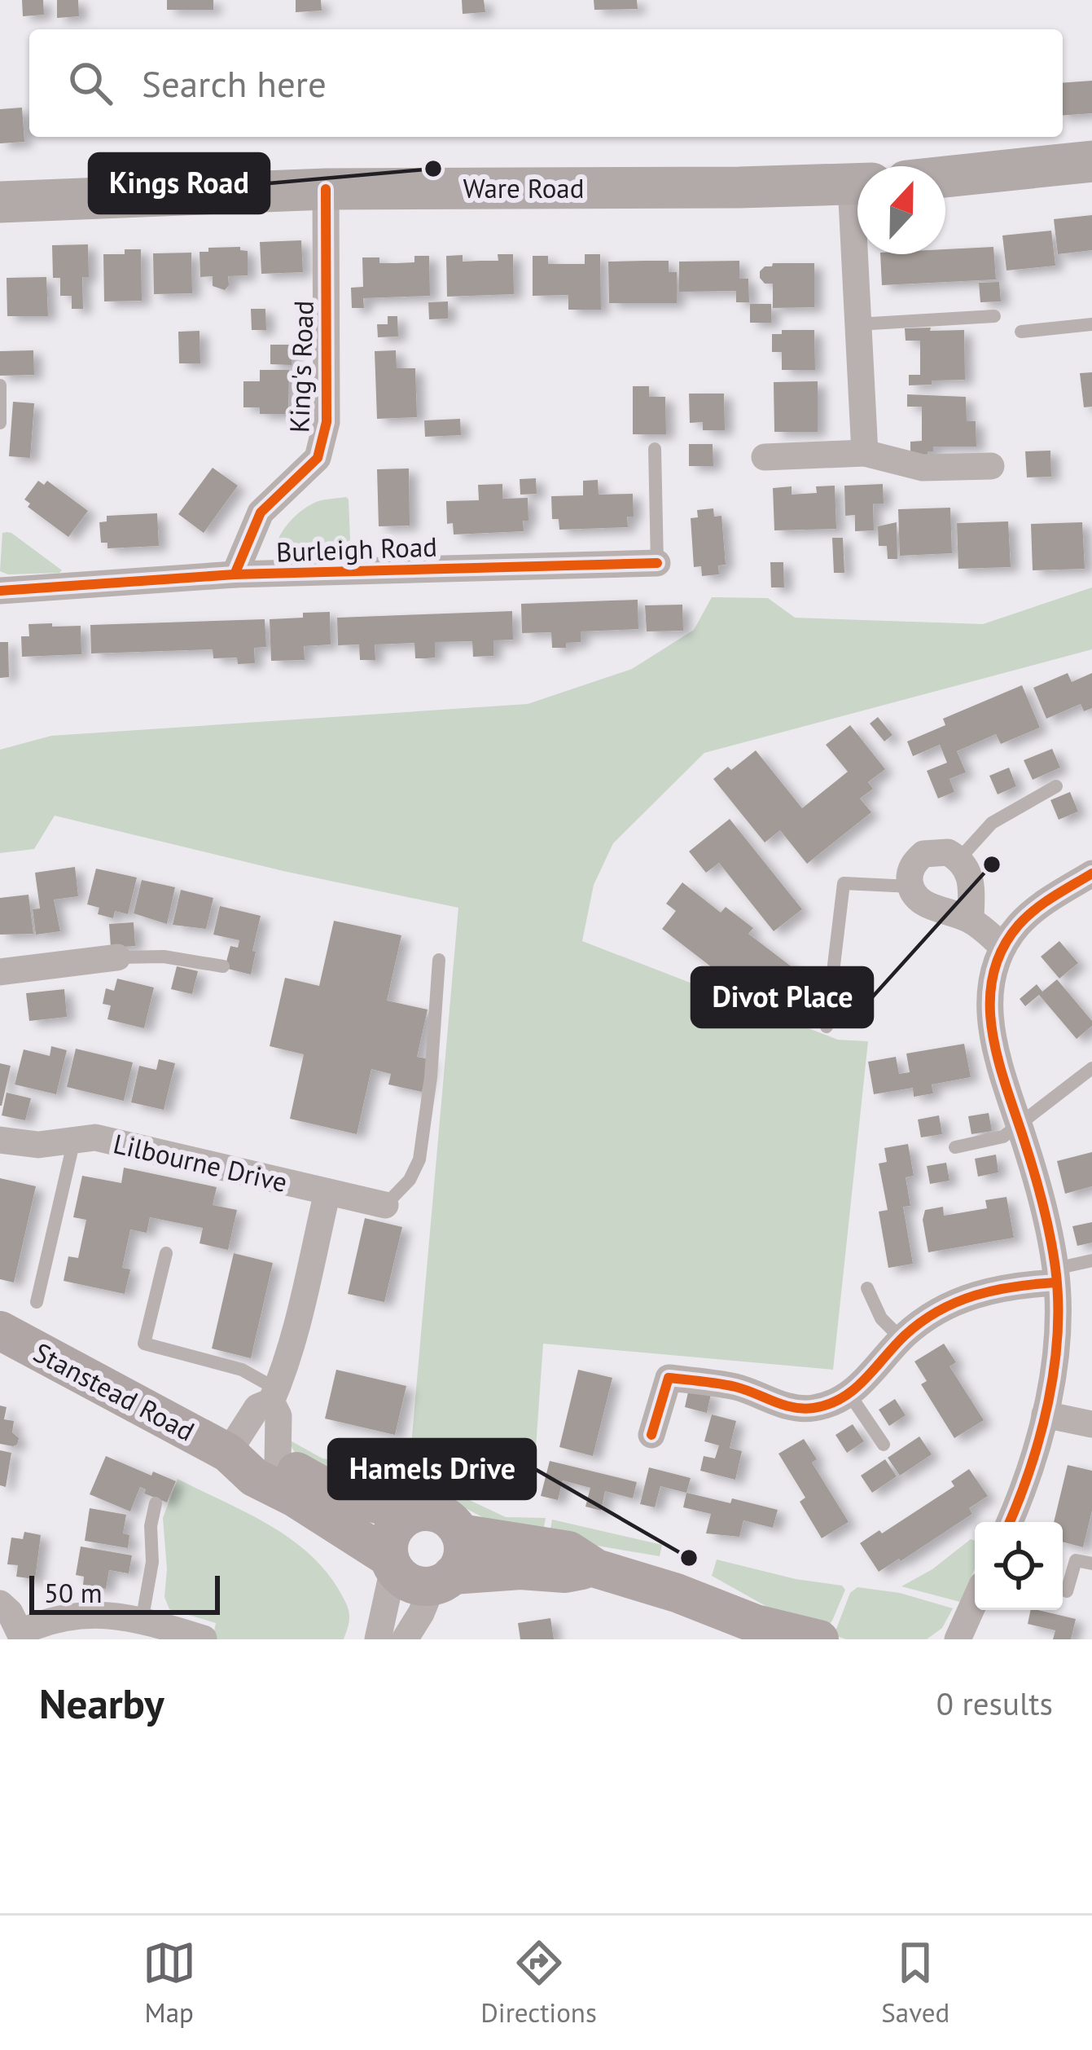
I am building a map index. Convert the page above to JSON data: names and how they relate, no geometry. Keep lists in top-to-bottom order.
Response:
{
  "streets": {
    "main road": ["Ware Road", "Stanstead Road"],
    "street": ["King's Road", "Burleigh Road", "Lilbourne Drive"]
  },
  "crossings": [
    ["Ware Road", "King's Road"],
    ["King's Road", "Burleigh Road"]
  ],
  "places": ["Kings Road", "Divot Place", "Hamels Drive"],
  "scale_bar": "50 m",
  "north": "top",
  "page": {
    "search": "Search here",
    "scale": "50 m",
    "heading": ["Nearby", "0 results"],
    "nav": ["Map", "Directions", "Saved"]
  }
}
